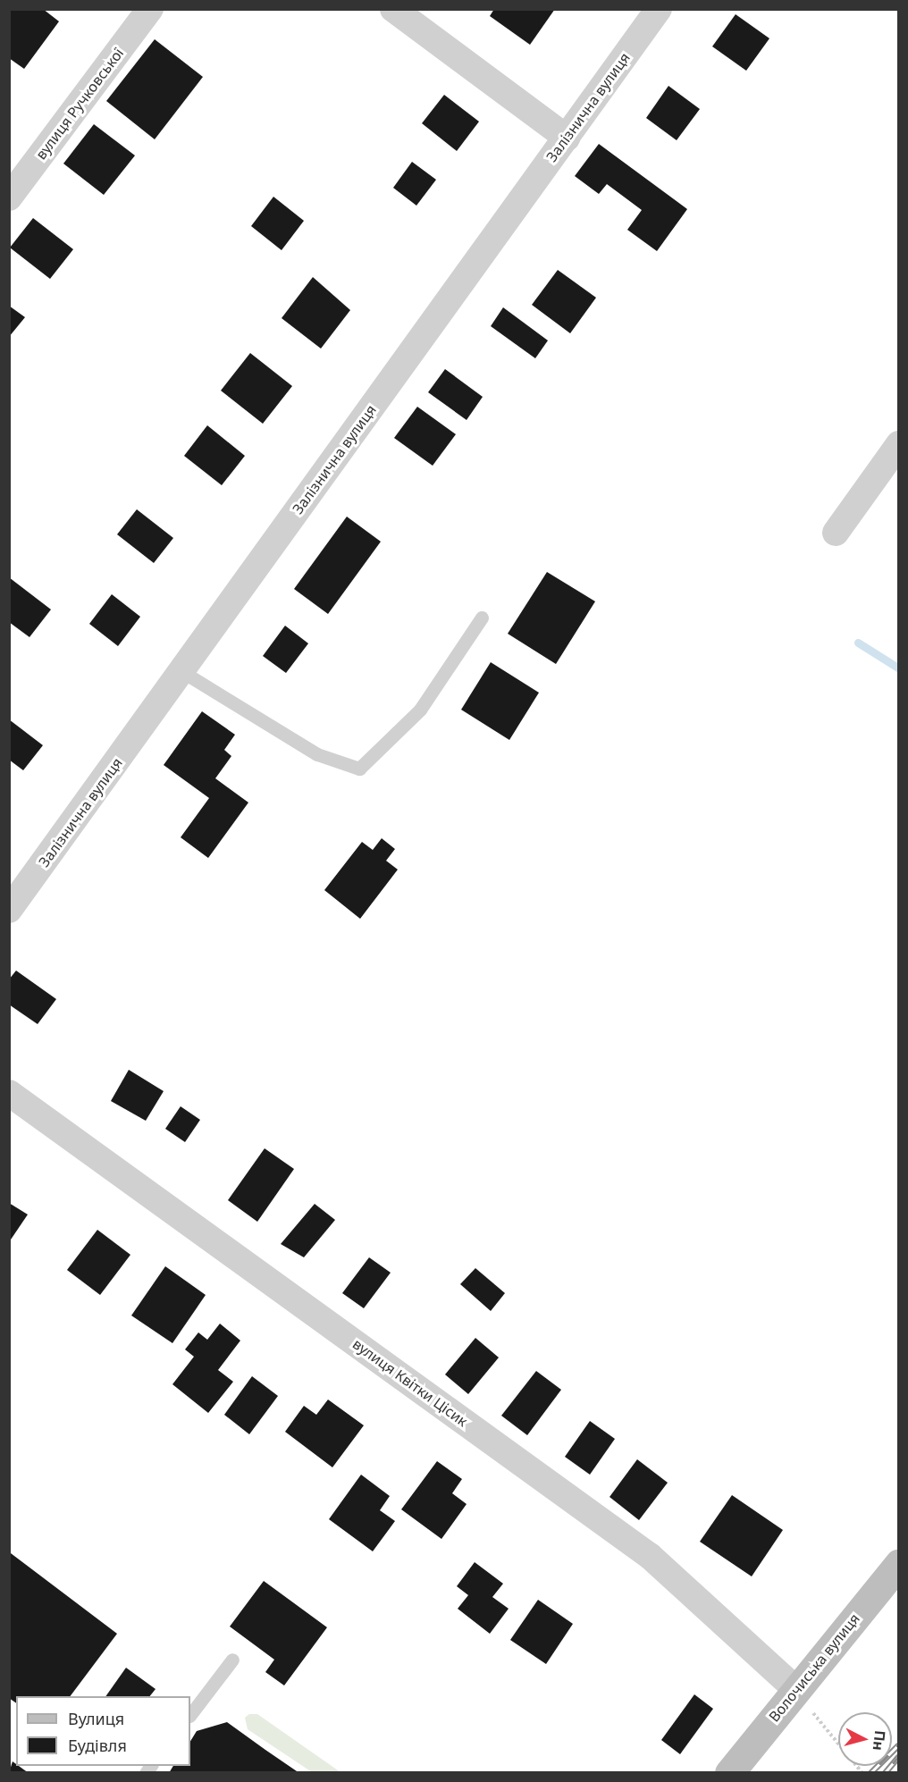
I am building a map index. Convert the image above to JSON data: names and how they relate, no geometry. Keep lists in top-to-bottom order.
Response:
{
  "streets": {
    "main road": ["Волочиська вулиця"],
    "street": ["вулиця Ручковської", "Залізнична вулиця", "вулиця Квітки Цісик"]
  },
  "crossings": [
    ["вулиця Квітки Цісик", "Волочиська вулиця"]
  ],
  "legend": ["Вулиця", "Будівля"],
  "north": "right"
}
